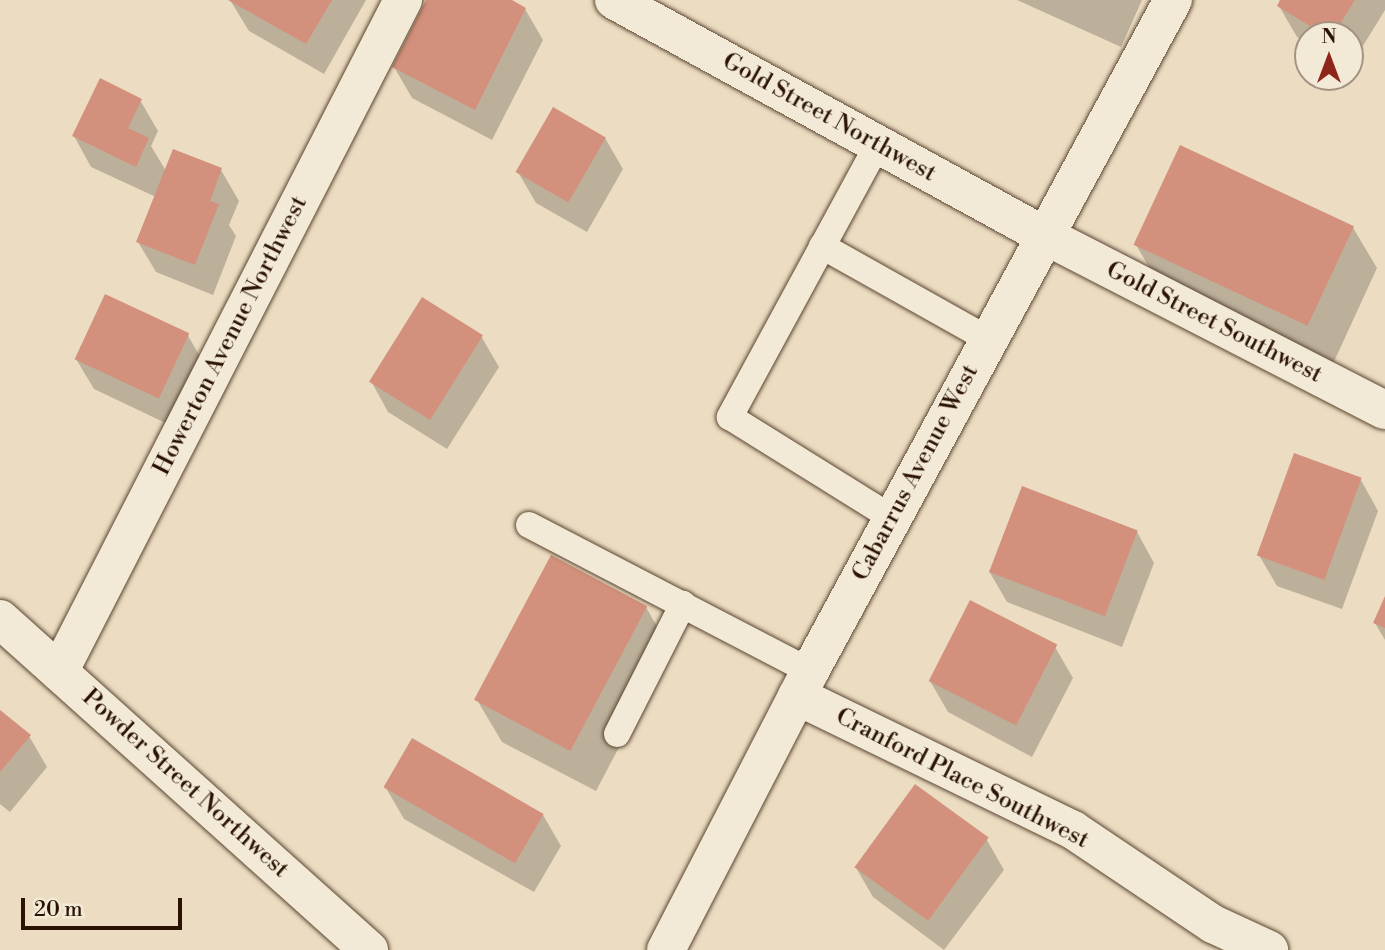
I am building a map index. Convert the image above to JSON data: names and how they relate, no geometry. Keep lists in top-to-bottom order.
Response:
{
  "streets": {
    "street": [
      "Gold Street Northwest",
      "Gold Street Southwest",
      "Howerton Avenue Northwest",
      "Cabarrus Avenue West",
      "Cranford Place Southwest",
      "Powder Street Northwest"
    ]
  },
  "crossings": [
    ["Gold Street Northwest", "Gold Street Southwest"],
    ["Gold Street Northwest", "Cabarrus Avenue West"],
    ["Gold Street Southwest", "Cabarrus Avenue West"],
    ["Howerton Avenue Northwest", "Powder Street Northwest"],
    ["Cabarrus Avenue West", "Cranford Place Southwest"]
  ],
  "scale_bar": "20 m",
  "north": "top"
}
